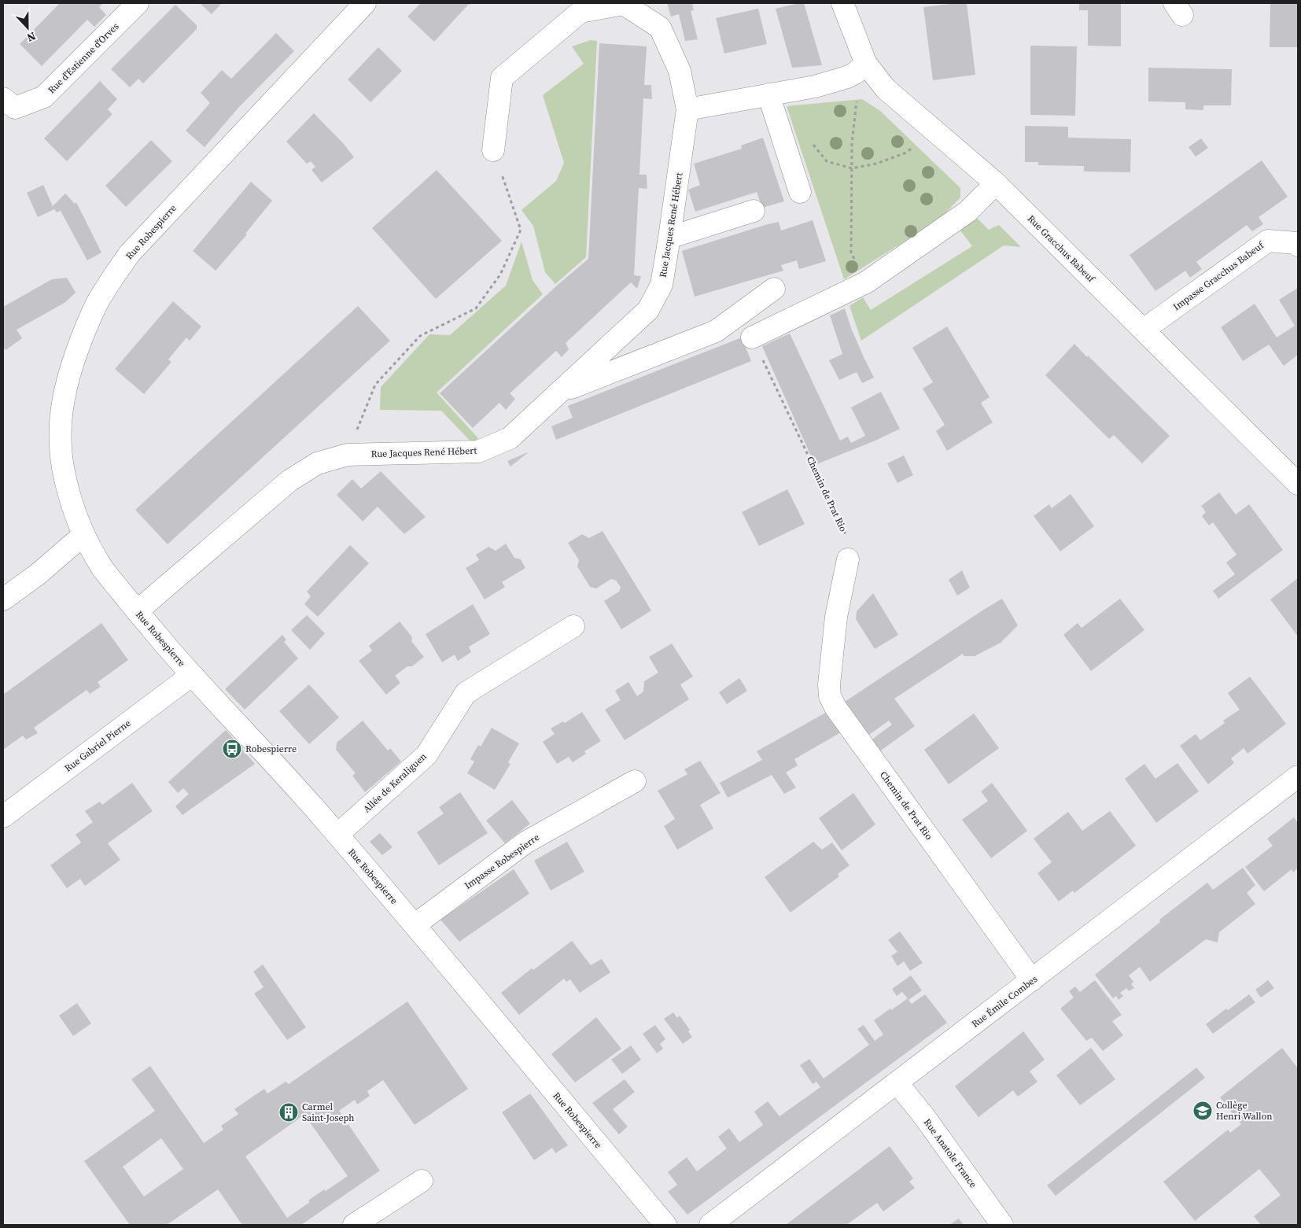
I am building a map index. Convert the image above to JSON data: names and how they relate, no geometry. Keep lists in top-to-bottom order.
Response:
{
  "streets": {
    "street": [
      "Rue d'Estienne d'Orves",
      "Rue Jacques René Hébert",
      "Rue Robespierre",
      "Rue Gracchus Babeuf",
      "Impasse Gracchus Babeuf",
      "Chemin de Prat Rio",
      "Rue Gabriel Pierne",
      "Allée de Keraliguen",
      "Impasse Robespierre",
      "Rue Émile Combes",
      "Rue Anatole France"
    ]
  },
  "crossings": [
    ["Rue Jacques René Hébert", "Rue Robespierre"],
    ["Rue Robespierre", "Rue Gabriel Pierne"],
    ["Rue Robespierre", "Allée de Keraliguen"],
    ["Rue Robespierre", "Impasse Robespierre"],
    ["Rue Gracchus Babeuf", "Impasse Gracchus Babeuf"],
    ["Chemin de Prat Rio", "Rue Émile Combes"],
    ["Rue Émile Combes", "Rue Anatole France"]
  ],
  "places": {
    "bus stop": ["Robespierre"],
    "school or university": ["Collège Henri Wallon"],
    "building": ["Carmel Saint-Joseph"]
  },
  "north": "bottom"
}
